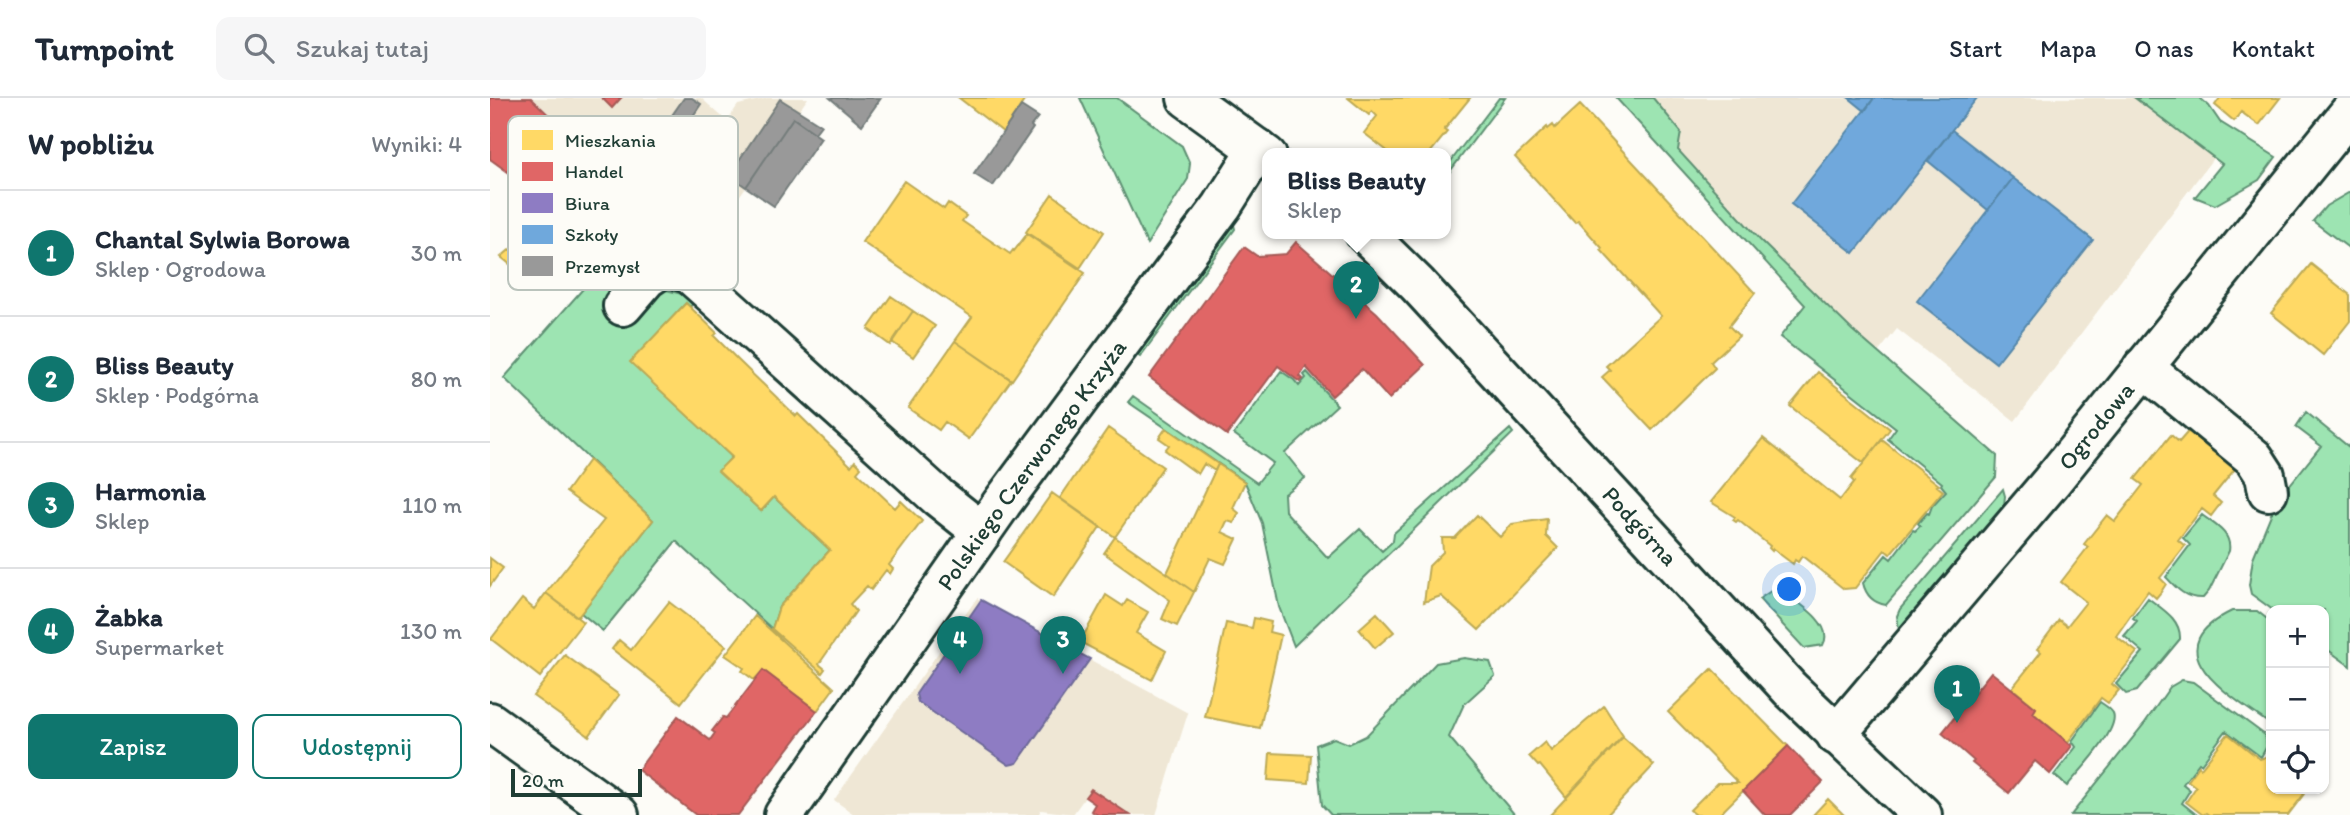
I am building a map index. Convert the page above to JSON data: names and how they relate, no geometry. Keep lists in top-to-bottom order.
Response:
{
  "streets": {
    "street": ["Ogrodowa", "Polskiego Czerwonego Krzyża", "Podgórna"]
  },
  "crossings": [
    ["Ogrodowa", "Podgórna"]
  ],
  "legend": [
    "Mieszkania",
    "Handel",
    "Biura",
    "Szkoły",
    "Przemysł"
  ],
  "scale_bar": "20 m",
  "page": {
    "header": "Turnpoint",
    "search": "Szukaj tutaj",
    "nav": [
      "Start",
      "Mapa",
      "O nas",
      "Kontakt"
    ],
    "heading": ["W pobliżu", "Wyniki: 4"],
    "popup": ["Bliss Beauty", "Sklep"],
    "list": [
      {
        "mark": "1",
        "name": "Chantal Sylwia Borowa",
        "note": "Sklep · Ogrodowa",
        "value": "30 m"
      },
      {
        "mark": "2",
        "name": "Bliss Beauty",
        "note": "Sklep · Podgórna",
        "value": "80 m"
      },
      {
        "mark": "3",
        "name": "Harmonia",
        "note": "Sklep",
        "value": "110 m"
      },
      {
        "mark": "4",
        "name": "Żabka",
        "note": "Supermarket",
        "value": "130 m"
      }
    ],
    "pins": [
      "2",
      "3",
      "4",
      "1"
    ],
    "map_buttons": ["+", "−"],
    "buttons": ["Zapisz", "Udostępnij"],
    "scale": "20 m"
  }
}
